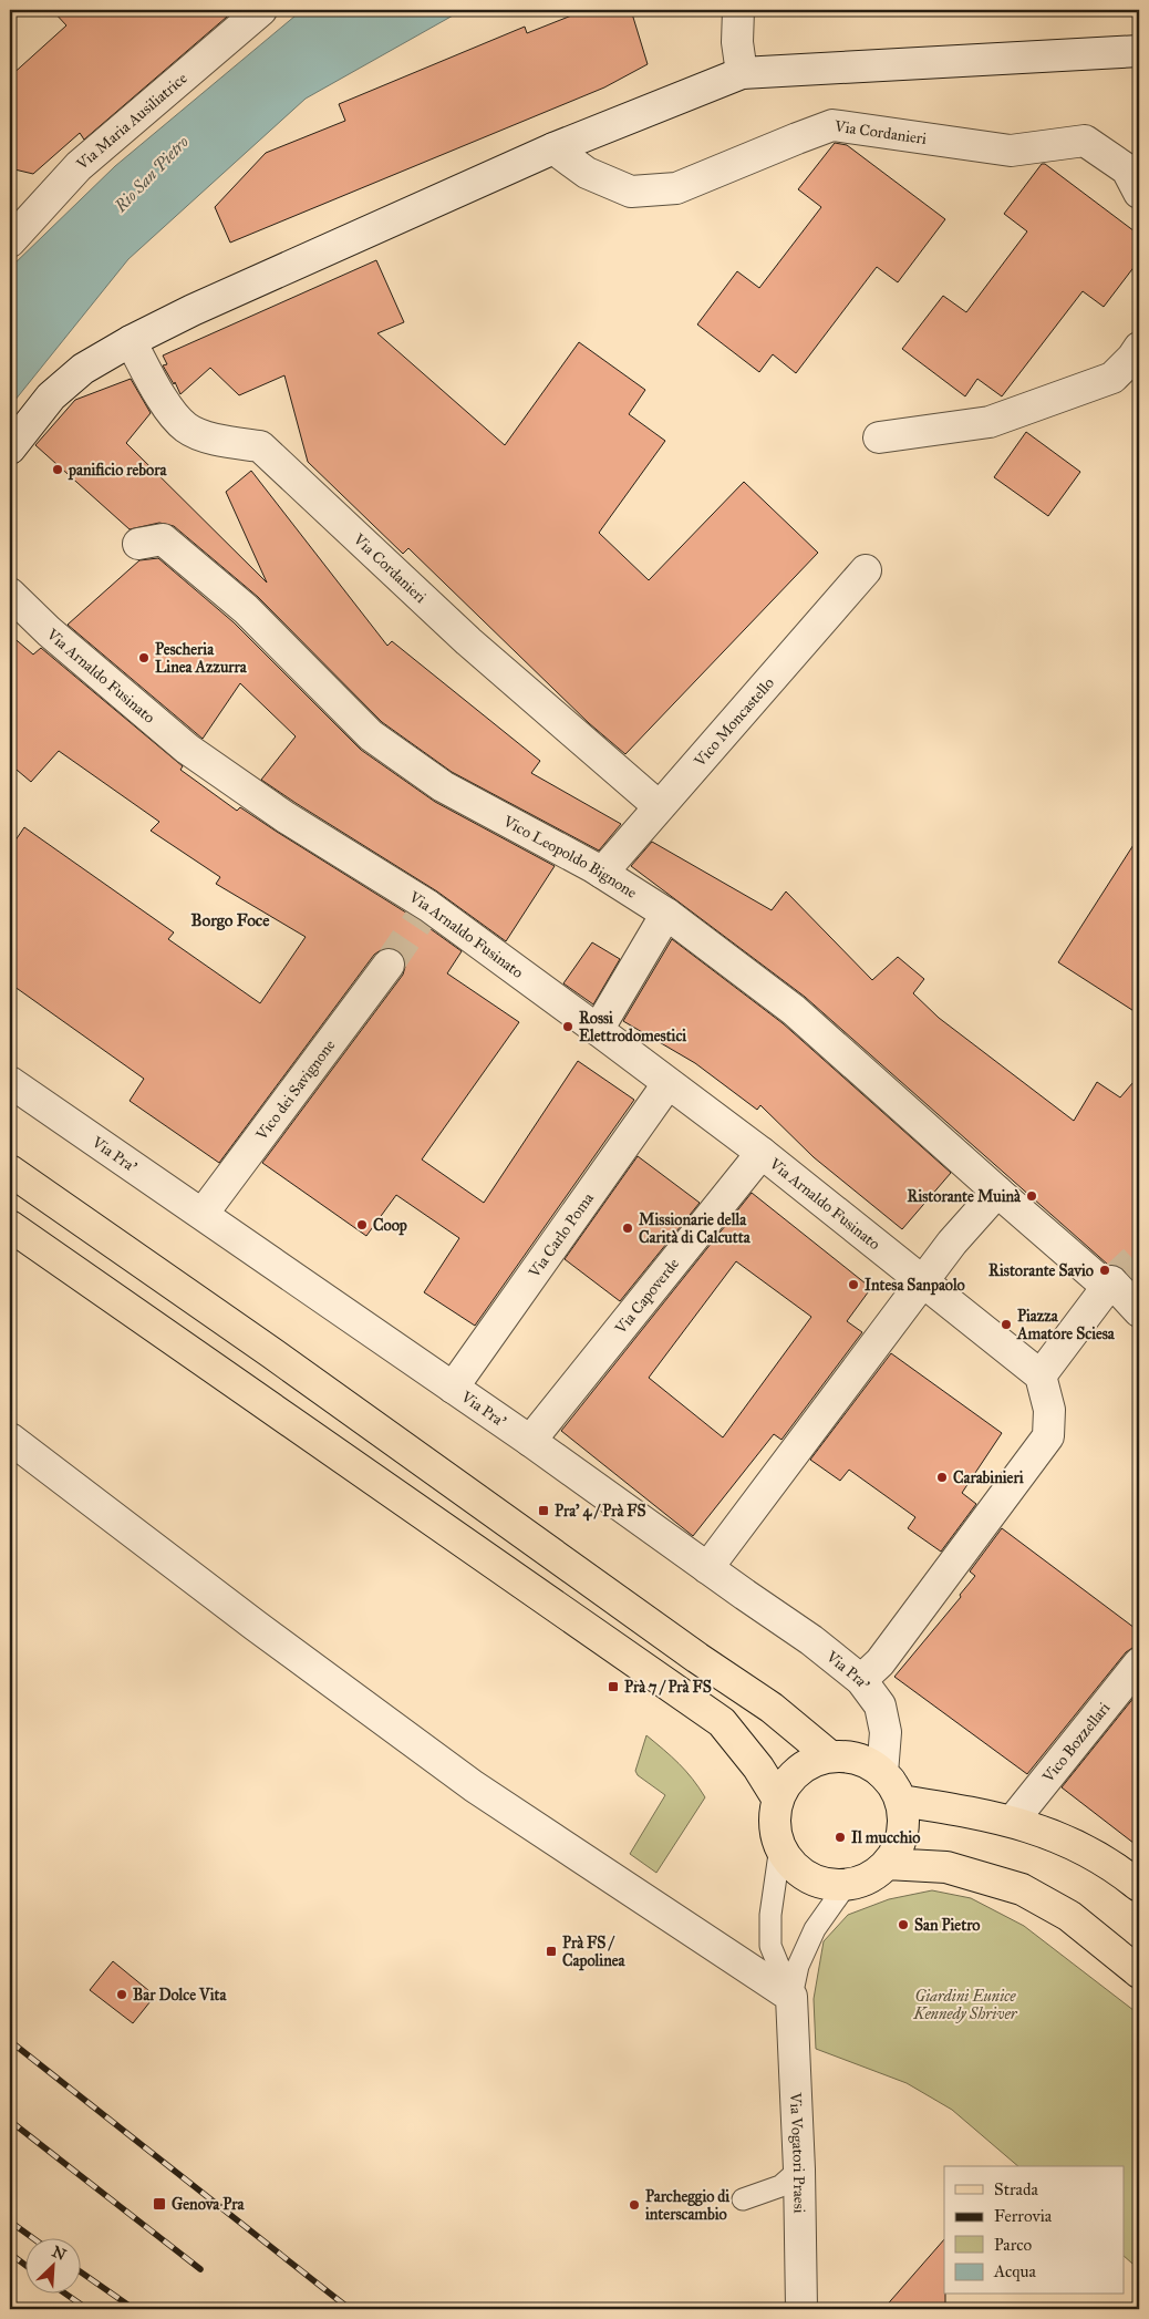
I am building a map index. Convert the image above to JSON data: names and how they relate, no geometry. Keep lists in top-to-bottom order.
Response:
{
  "streets": {
    "street": [
      "Via Maria Ausiliatrice",
      "Via Cordanieri",
      "Via Arnaldo Fusinato",
      "Vico Moncastello",
      "Vico Leopoldo Bignone",
      "Vico dei Savignone",
      "Via Pra'",
      "Via Carlo Poma",
      "Via Capoverde",
      "Vico Bozzellari",
      "Via Vogatori Praesi"
    ]
  },
  "crossings": [
    ["Via Cordanieri", "Vico Moncastello"],
    ["Via Arnaldo Fusinato", "Via Carlo Poma"],
    ["Via Arnaldo Fusinato", "Via Capoverde"],
    ["Vico Moncastello", "Vico Leopoldo Bignone"],
    ["Vico dei Savignone", "Via Pra'"],
    ["Via Pra'", "Via Carlo Poma"],
    ["Via Pra'", "Via Capoverde"]
  ],
  "districts": ["Borgo Foce"],
  "water": ["Rio San Pietro"],
  "parks": ["Giardini Eunice Kennedy Shriver"],
  "places": {
    "other": [
      "panificio rebora",
      "Pescheria Linea Azzurra",
      "Rossi Elettrodomestici",
      "Ristorante Muinà",
      "Coop",
      "Missionarie della Carità di Calcutta",
      "Ristorante Savio",
      "Intesa Sanpaolo",
      "Piazza Amatore Sciesa",
      "Carabinieri",
      "Il mucchio",
      "San Pietro",
      "Bar Dolce Vita",
      "Parcheggio di interscambio"
    ],
    "transit": [
      "Pra' 4 / Prà FS",
      "Prà 7 / Prà FS",
      "Prà FS / Capolinea",
      "Genova Pra"
    ]
  },
  "legend": [
    "Strada",
    "Ferrovia",
    "Parco",
    "Acqua"
  ],
  "north": "top right"
}
